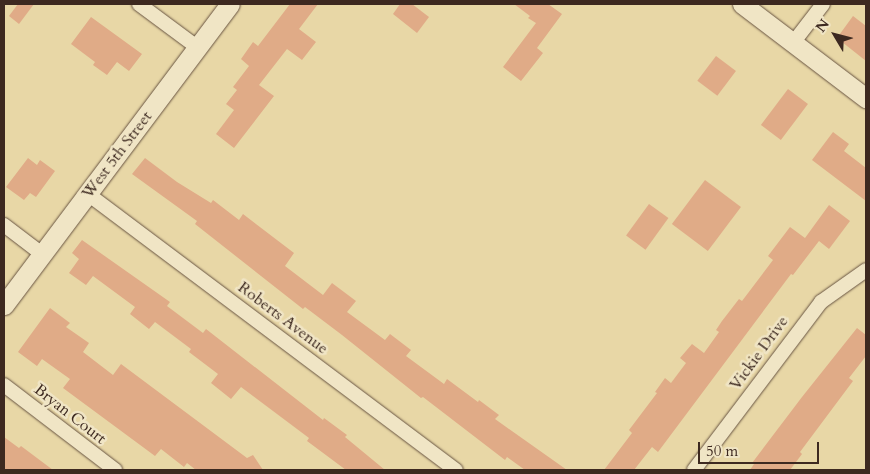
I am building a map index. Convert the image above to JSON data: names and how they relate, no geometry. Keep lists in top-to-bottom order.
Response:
{
  "streets": {
    "street": [
      "West 5th Street",
      "Roberts Avenue",
      "Vickie Drive",
      "Bryan Court"
    ]
  },
  "crossings": [
    ["West 5th Street", "Roberts Avenue"]
  ],
  "scale_bar": "50 m",
  "north": "top left"
}
